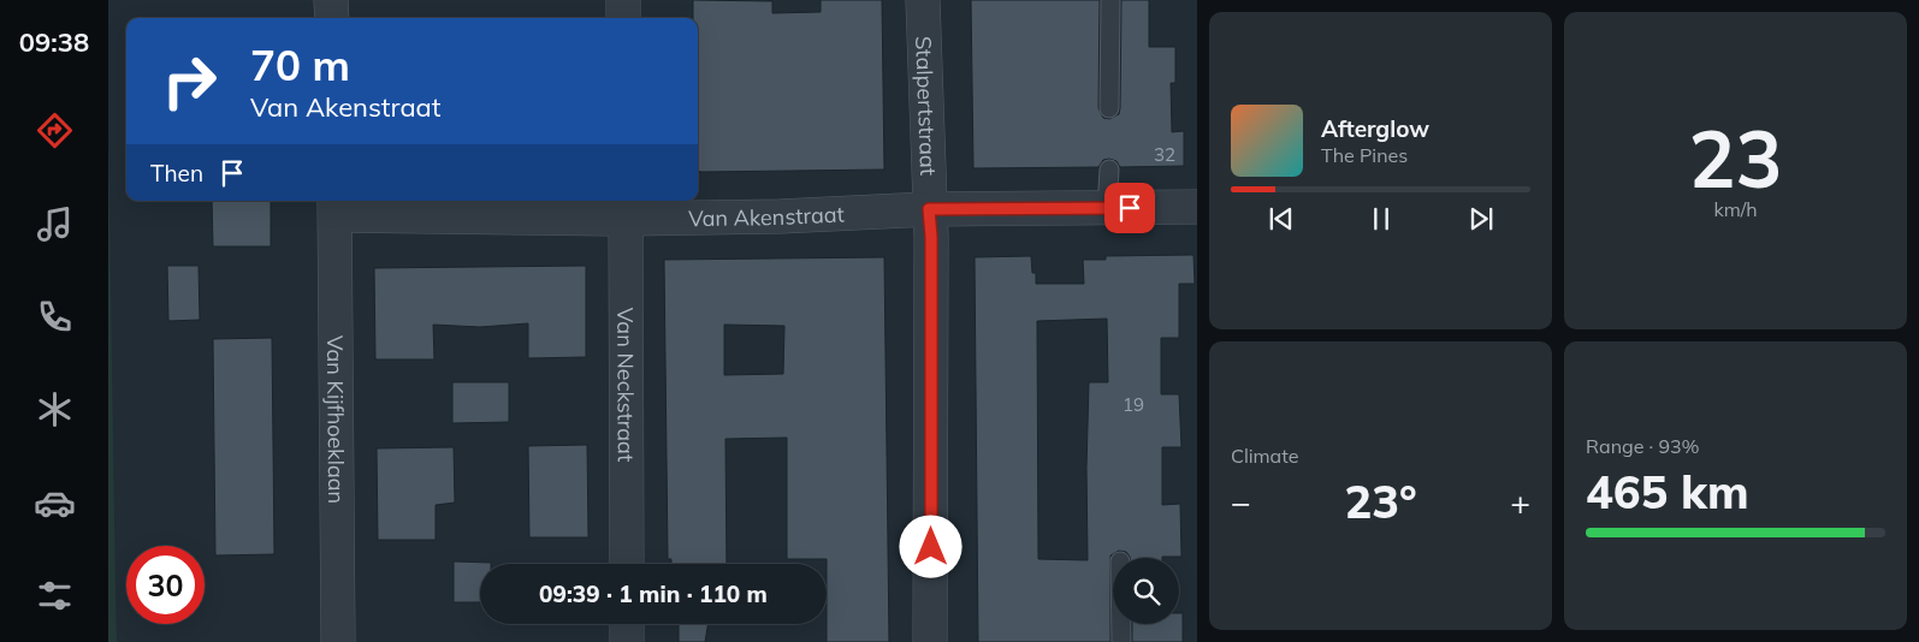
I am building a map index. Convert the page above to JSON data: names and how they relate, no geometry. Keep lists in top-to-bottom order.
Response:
{
  "streets": {
    "street": [
      "Stalpertstraat",
      "Van Akenstraat",
      "Van Neckstraat",
      "Van Kijfhoeklaan"
    ]
  },
  "crossings": [
    ["Stalpertstraat", "Van Akenstraat"],
    ["Van Akenstraat", "Van Neckstraat"],
    ["Van Akenstraat", "Van Kijfhoeklaan"]
  ],
  "house_numbers": ["32", "19"],
  "page": {
    "tabs": "09:38",
    "tile": [
      ["23", "km/h"],
      "Climate",
      ["Range · 93%", "465 km"]
    ],
    "turn": ["70 m", "Van Akenstraat"],
    "song": ["Afterglow", "The Pines"],
    "then": "Then",
    "heat": ["−", "23°", "+"],
    "limit": "30",
    "trip": "09:39 · 1 min · 110 m"
  }
}
